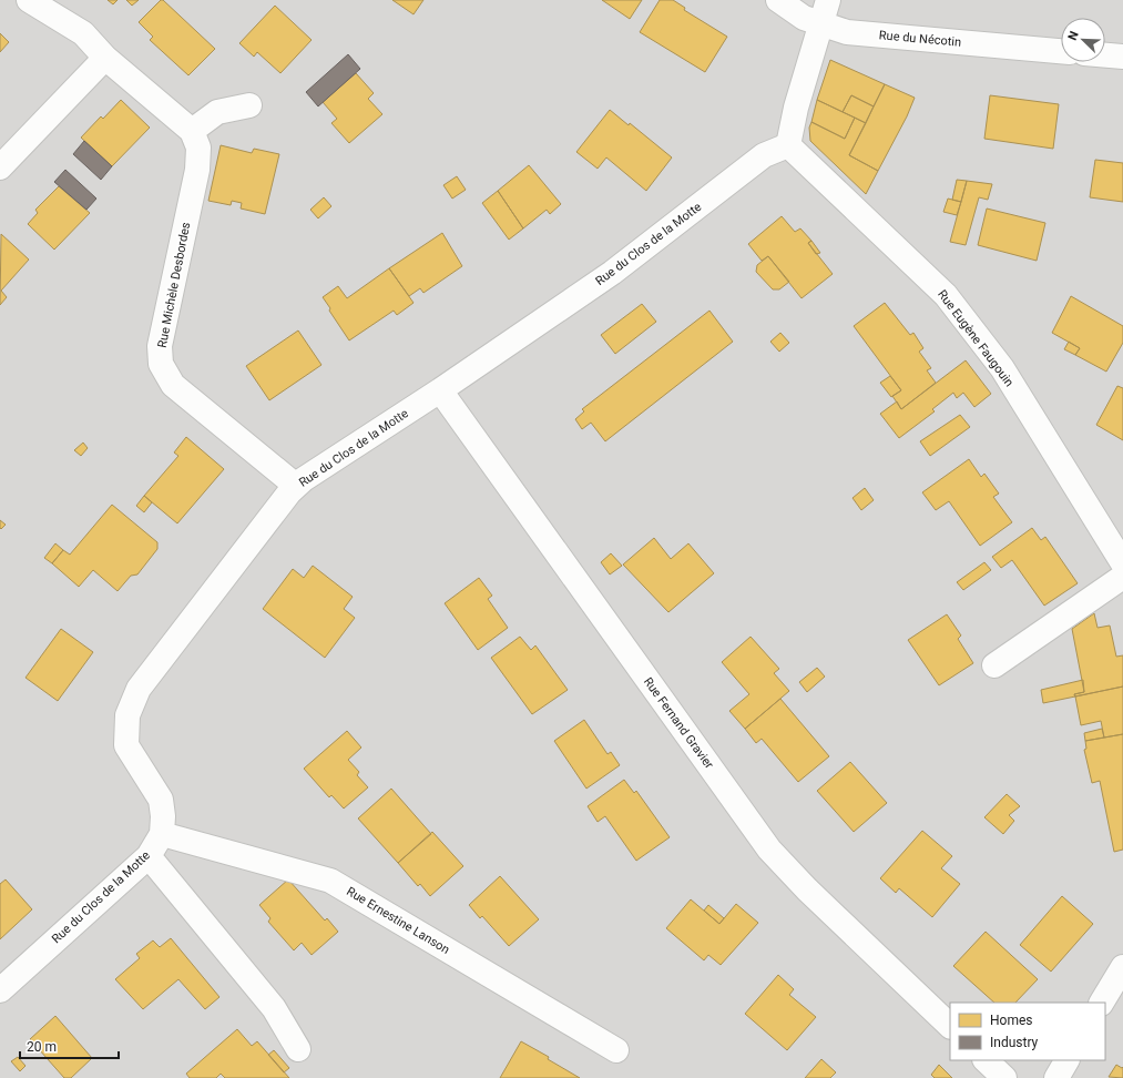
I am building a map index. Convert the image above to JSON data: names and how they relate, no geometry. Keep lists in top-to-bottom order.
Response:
{
  "streets": {
    "street": [
      "Rue du Nécotin",
      "Rue du Clos de la Motte",
      "Rue Michèle Desbordes",
      "Rue Eugène Faugouin",
      "Rue Fernand Gravier",
      "Rue Ernestine Lanson"
    ]
  },
  "crossings": [
    ["Rue du Clos de la Motte", "Rue Michèle Desbordes"],
    ["Rue du Clos de la Motte", "Rue Eugène Faugouin"],
    ["Rue du Clos de la Motte", "Rue Fernand Gravier"],
    ["Rue du Clos de la Motte", "Rue Ernestine Lanson"]
  ],
  "legend": ["Homes", "Industry"],
  "scale_bar": "20 m",
  "north": "top left"
}
